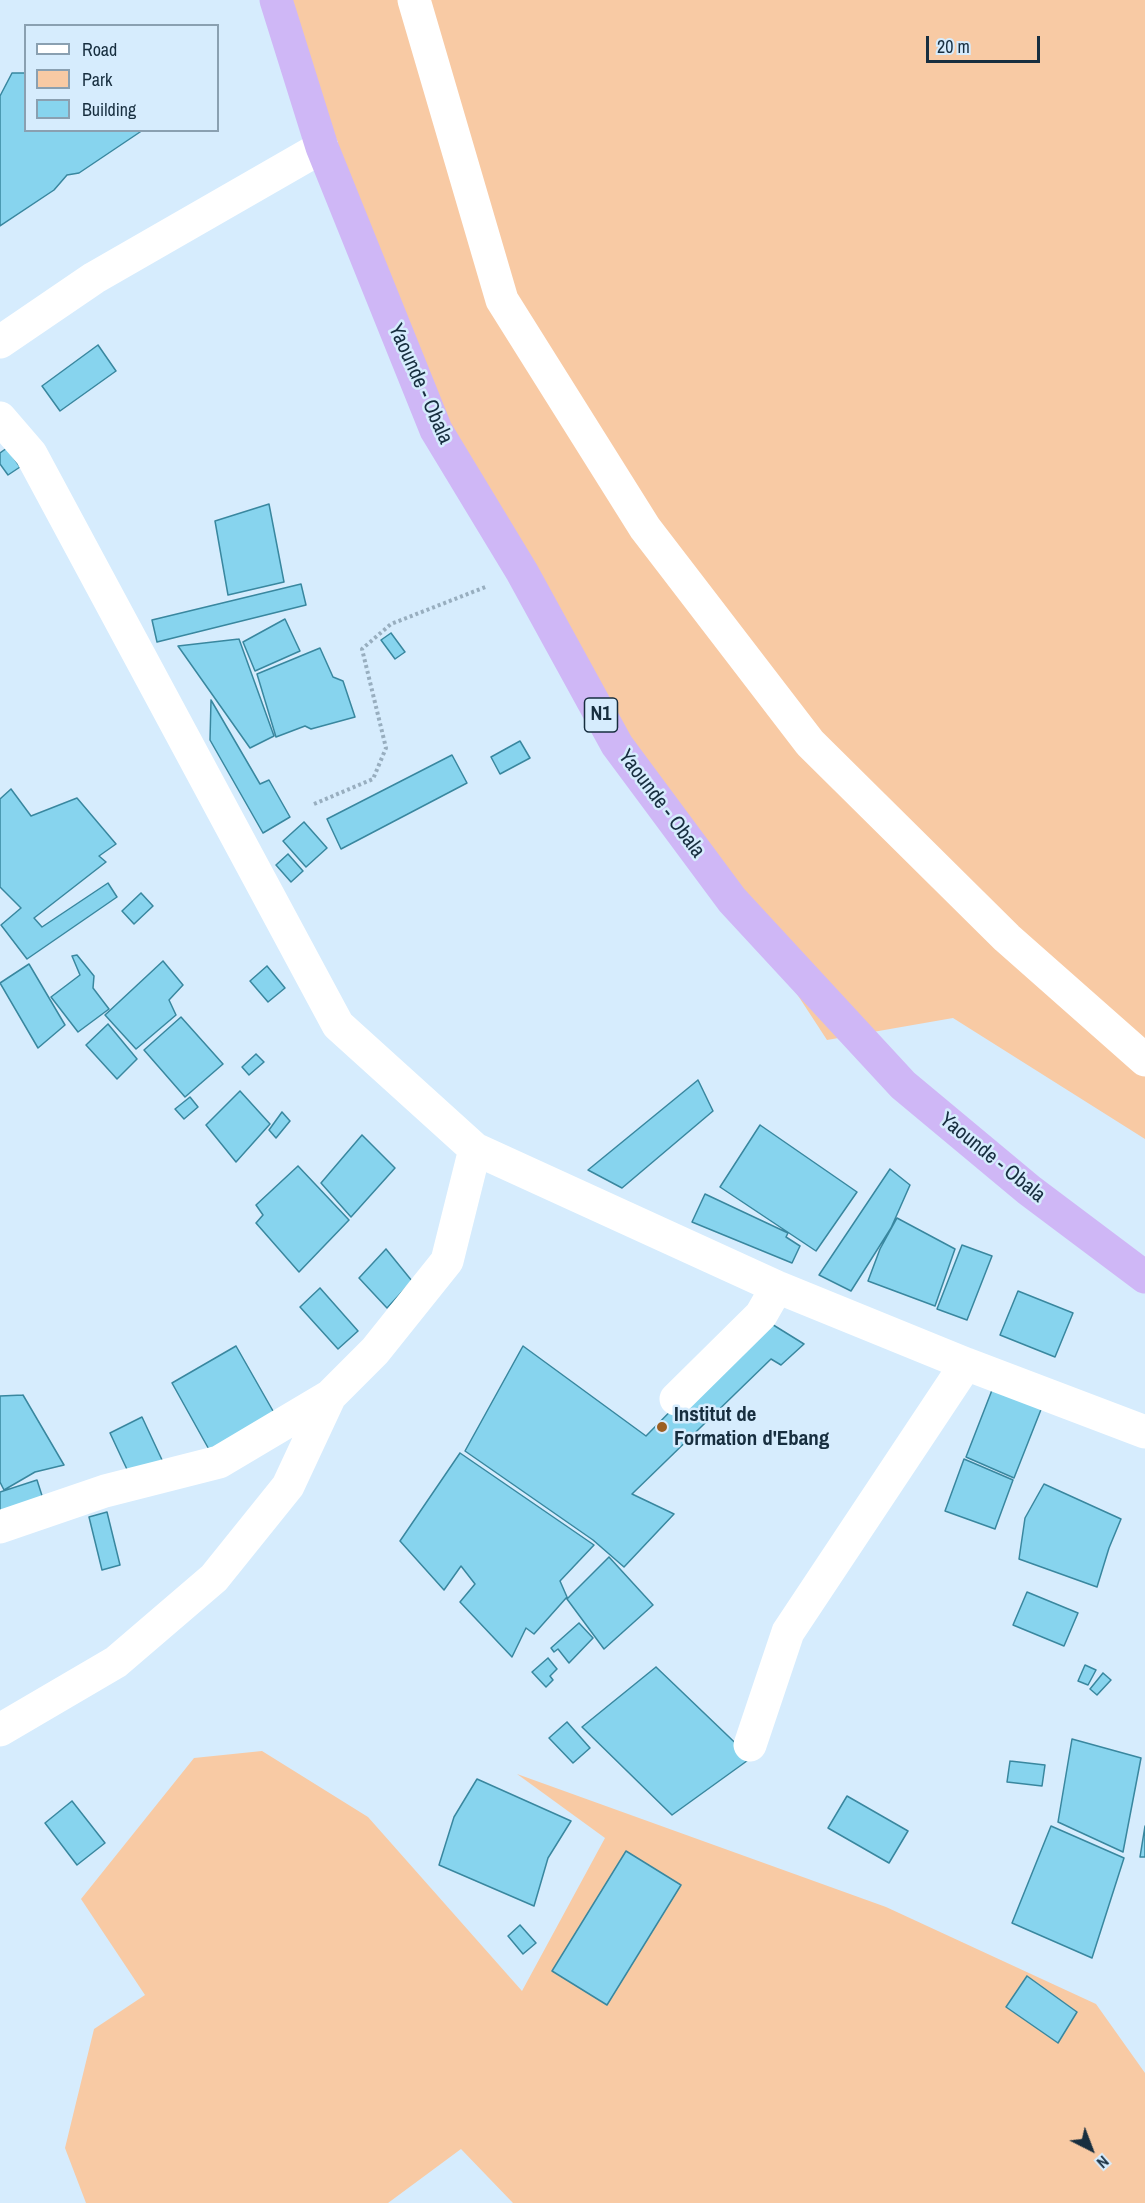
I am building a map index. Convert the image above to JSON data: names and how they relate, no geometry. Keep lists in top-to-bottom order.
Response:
{
  "streets": {
    "highway": ["Yaounde - Obala", "N1"]
  },
  "places": ["Institut de Formation d'Ebang"],
  "legend": ["Road", "Park", "Building"],
  "scale_bar": "20 m",
  "north": "bottom right"
}
